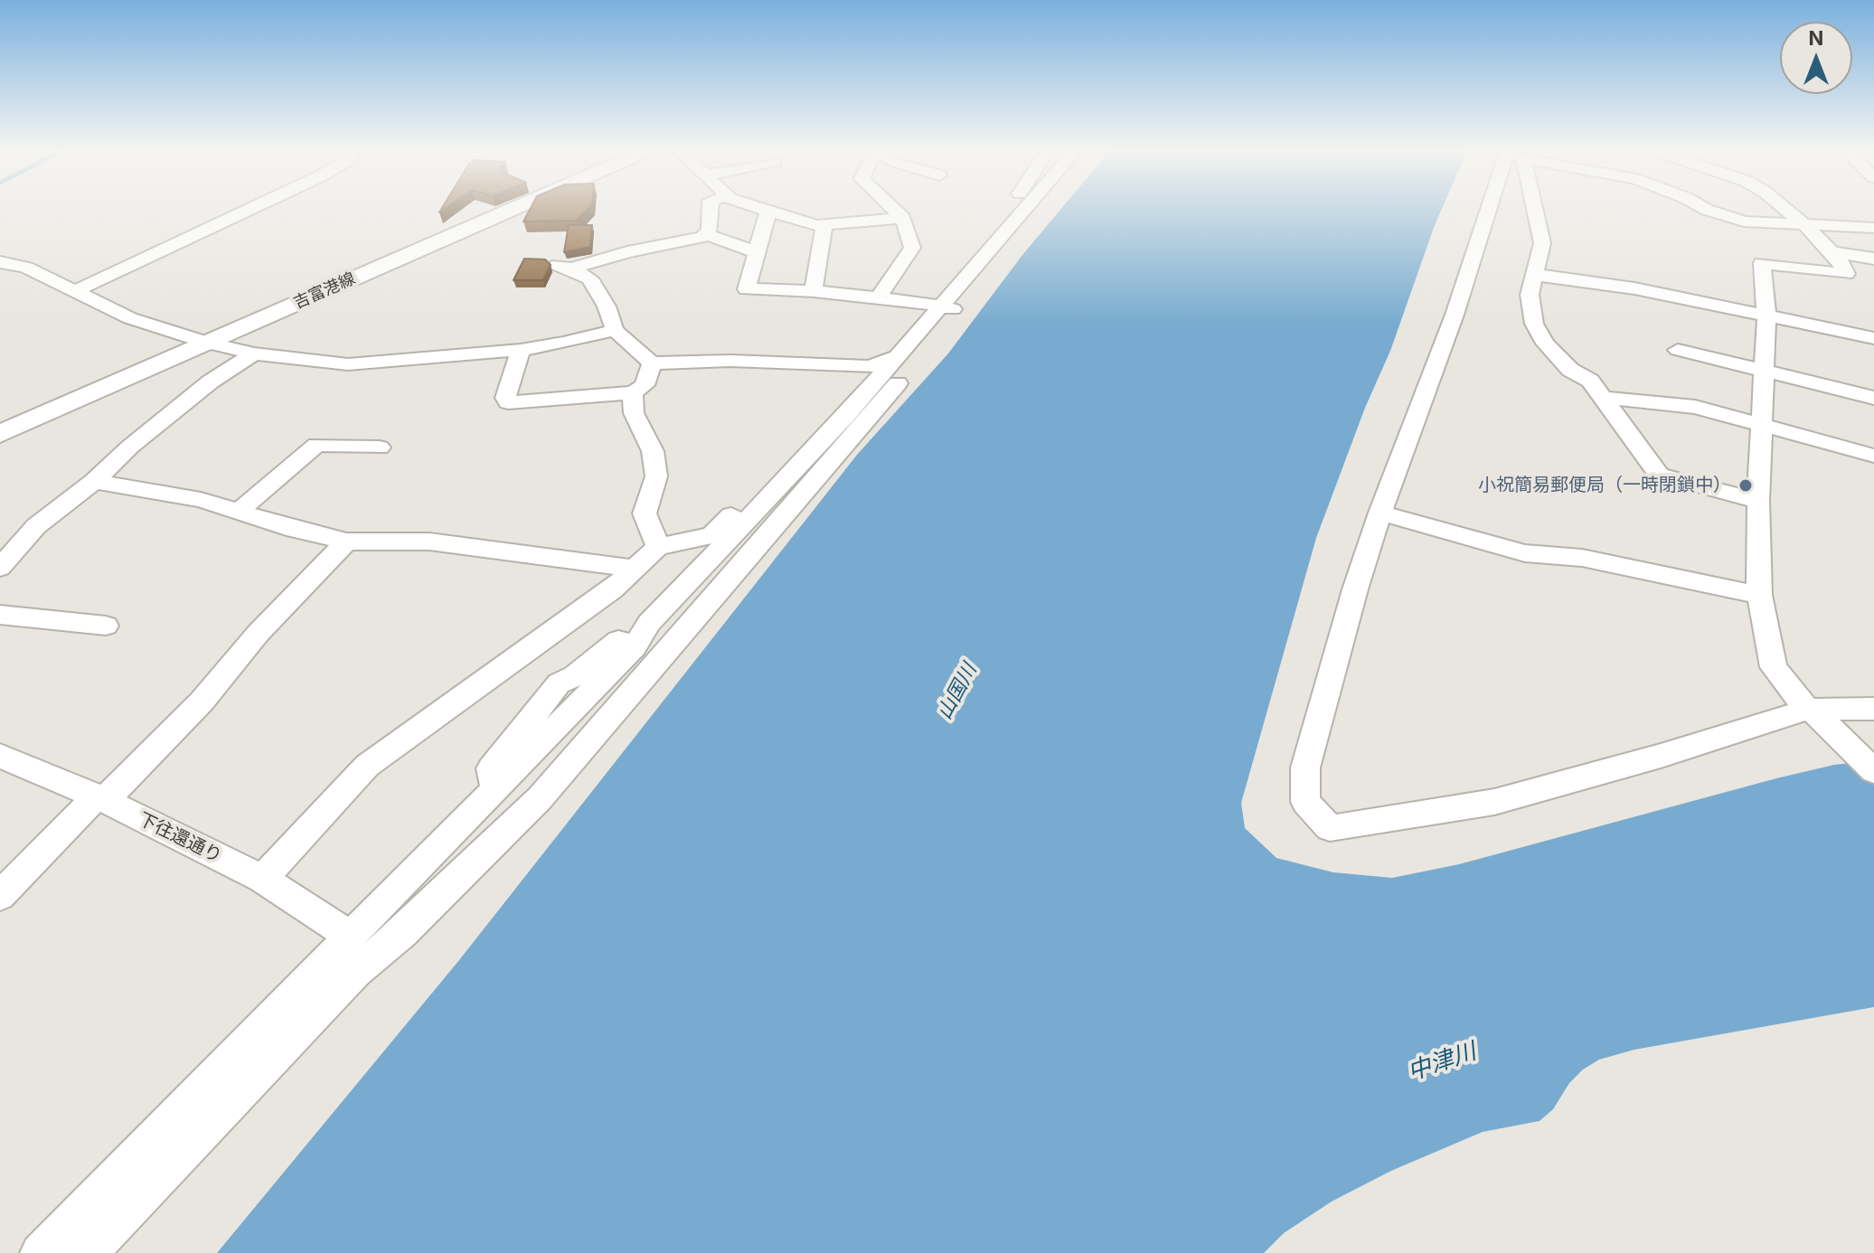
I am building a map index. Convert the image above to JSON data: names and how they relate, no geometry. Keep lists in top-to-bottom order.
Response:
{
  "streets": {
    "main road": ["吉富港線"],
    "street": ["下往還通り"]
  },
  "water": ["山国川", "中津川"],
  "places": ["小祝簡易郵便局（一時閉鎖中）"],
  "north": "top"
}
